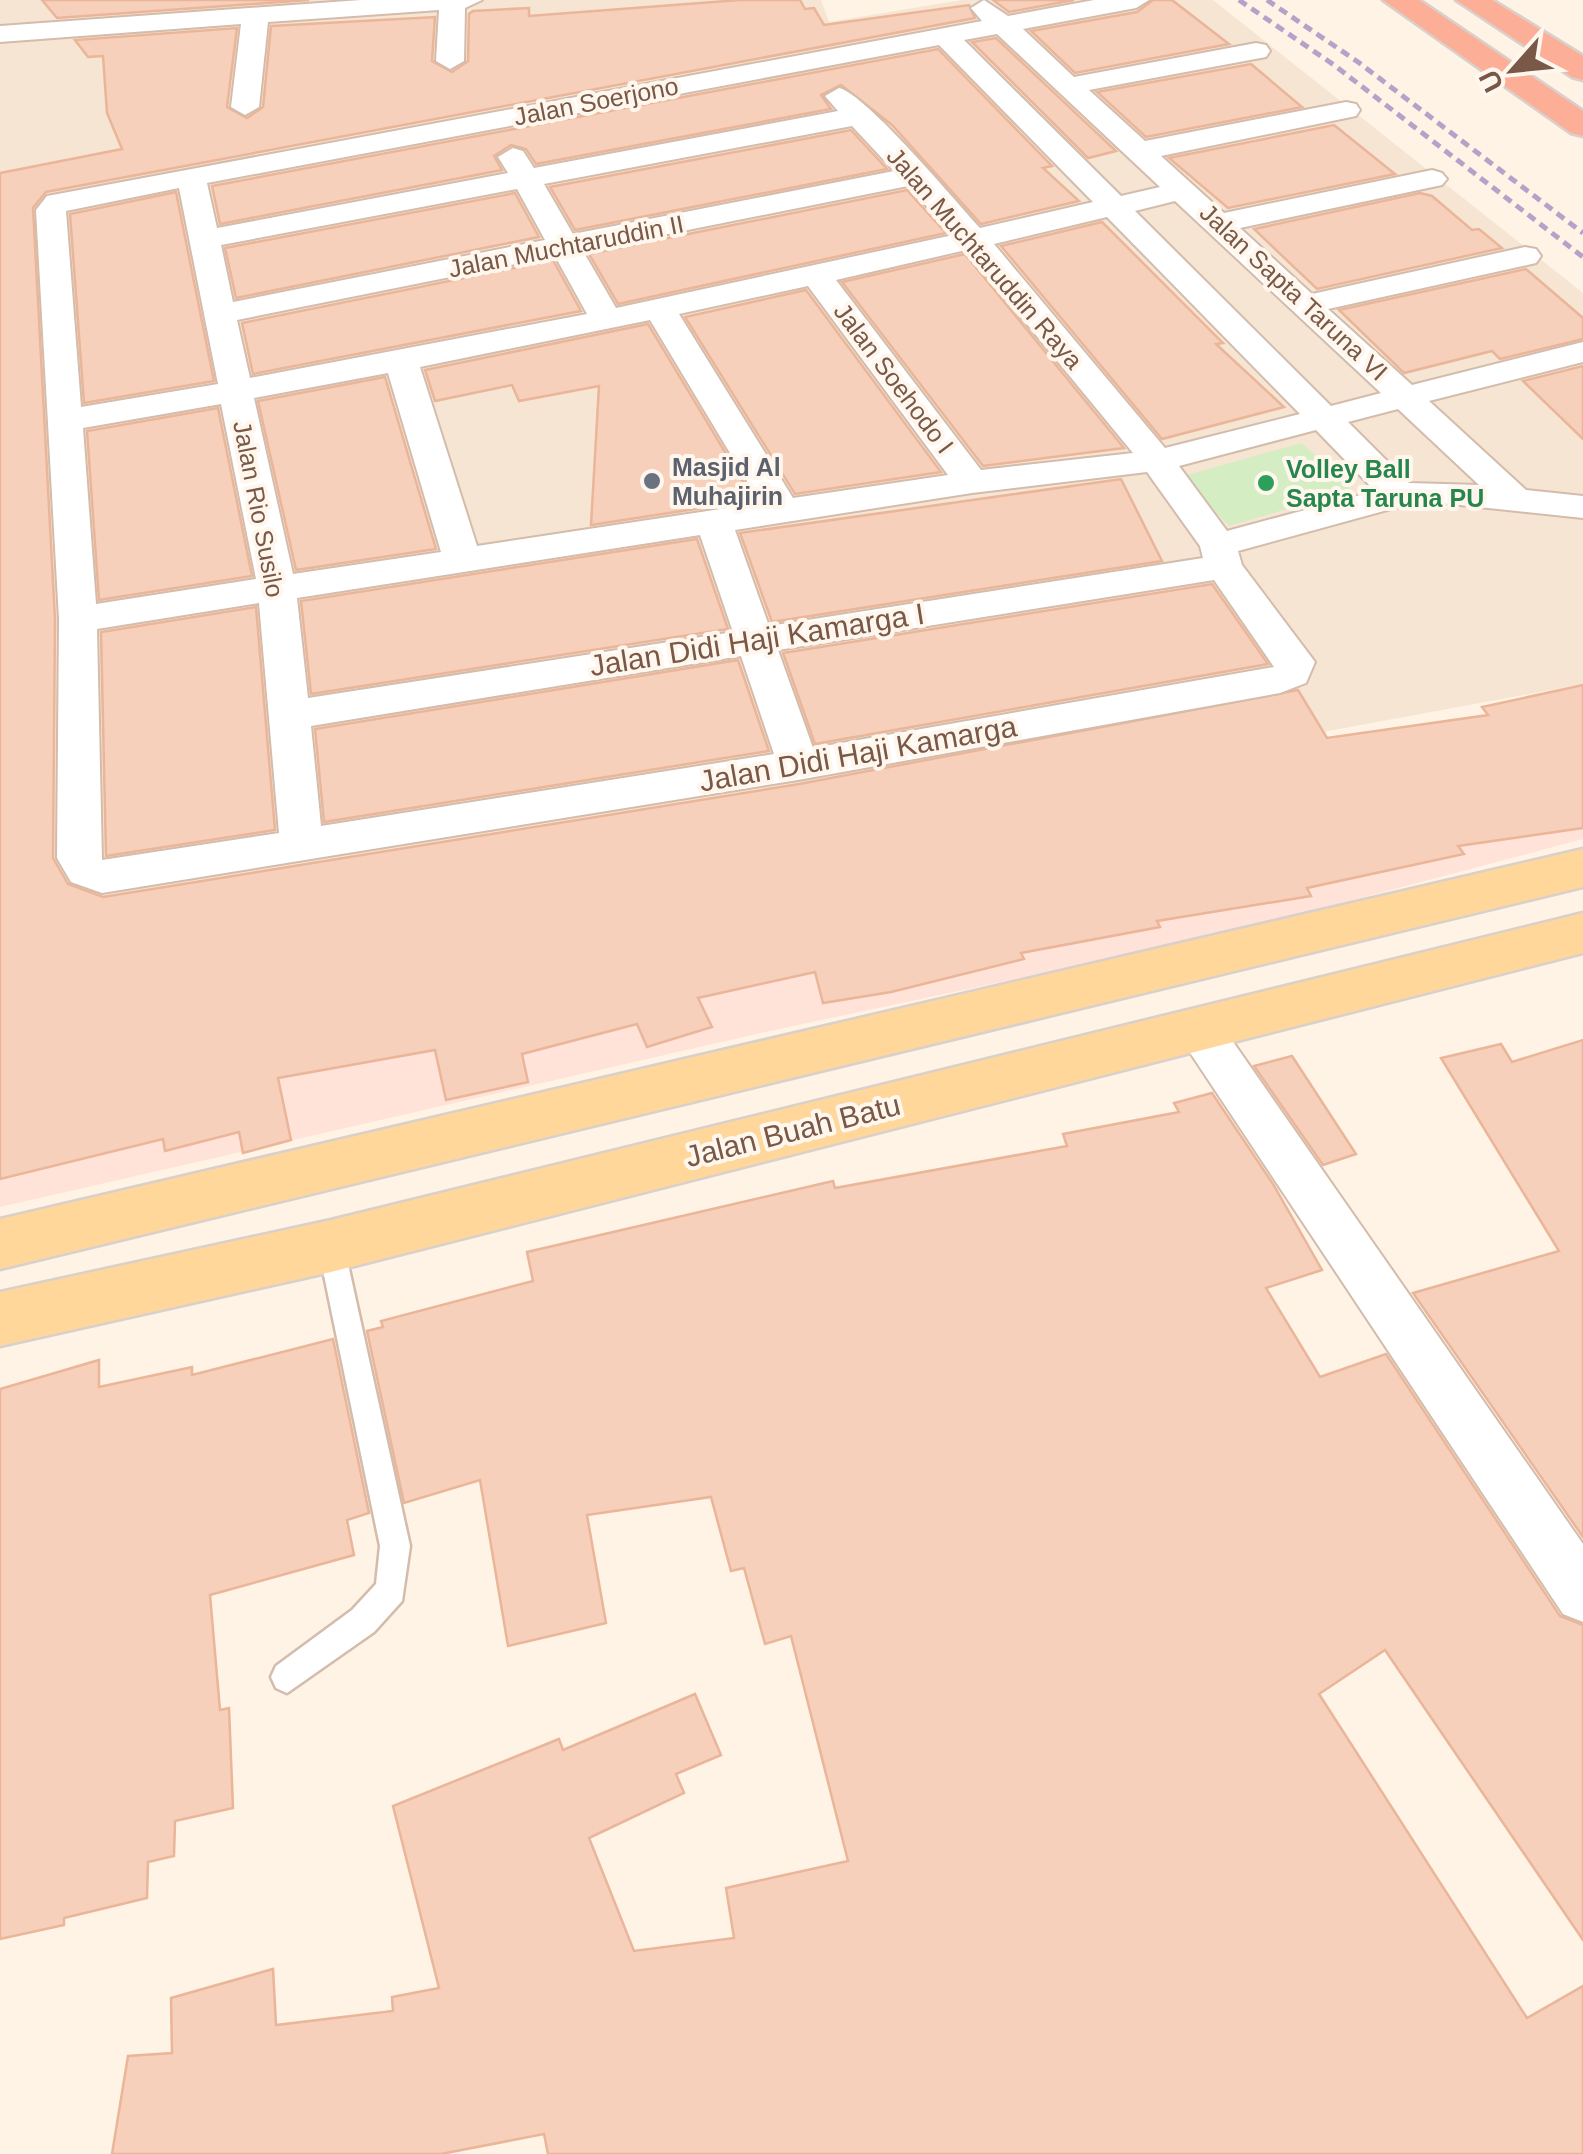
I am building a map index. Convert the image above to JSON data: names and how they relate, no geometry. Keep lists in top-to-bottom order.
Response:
{
  "streets": {
    "main road": ["Jalan Buah Batu"],
    "street": [
      "Jalan Soerjono",
      "Jalan Muchtaruddin II",
      "Jalan Muchtaruddin Raya",
      "Jalan Sapta Taruna VI",
      "Jalan Soehodo I",
      "Jalan Rio Susilo",
      "Jalan Didi Haji Kamarga I",
      "Jalan Didi Haji Kamarga"
    ]
  },
  "crossings": [
    ["Jalan Soerjono", "Jalan Muchtaruddin Raya"],
    ["Jalan Soerjono", "Jalan Sapta Taruna VI"],
    ["Jalan Soerjono", "Jalan Rio Susilo"],
    ["Jalan Muchtaruddin II", "Jalan Muchtaruddin Raya"],
    ["Jalan Muchtaruddin II", "Jalan Rio Susilo"],
    ["Jalan Muchtaruddin Raya", "Jalan Didi Haji Kamarga I"],
    ["Jalan Muchtaruddin Raya", "Jalan Didi Haji Kamarga"],
    ["Jalan Rio Susilo", "Jalan Didi Haji Kamarga I"],
    ["Jalan Rio Susilo", "Jalan Didi Haji Kamarga"],
    ["Jalan Didi Haji Kamarga I", "Jalan Didi Haji Kamarga"]
  ],
  "places": ["Masjid Al Muhajirin", "Volley Ball Sapta Taruna PU"],
  "north": "bottom left"
}
